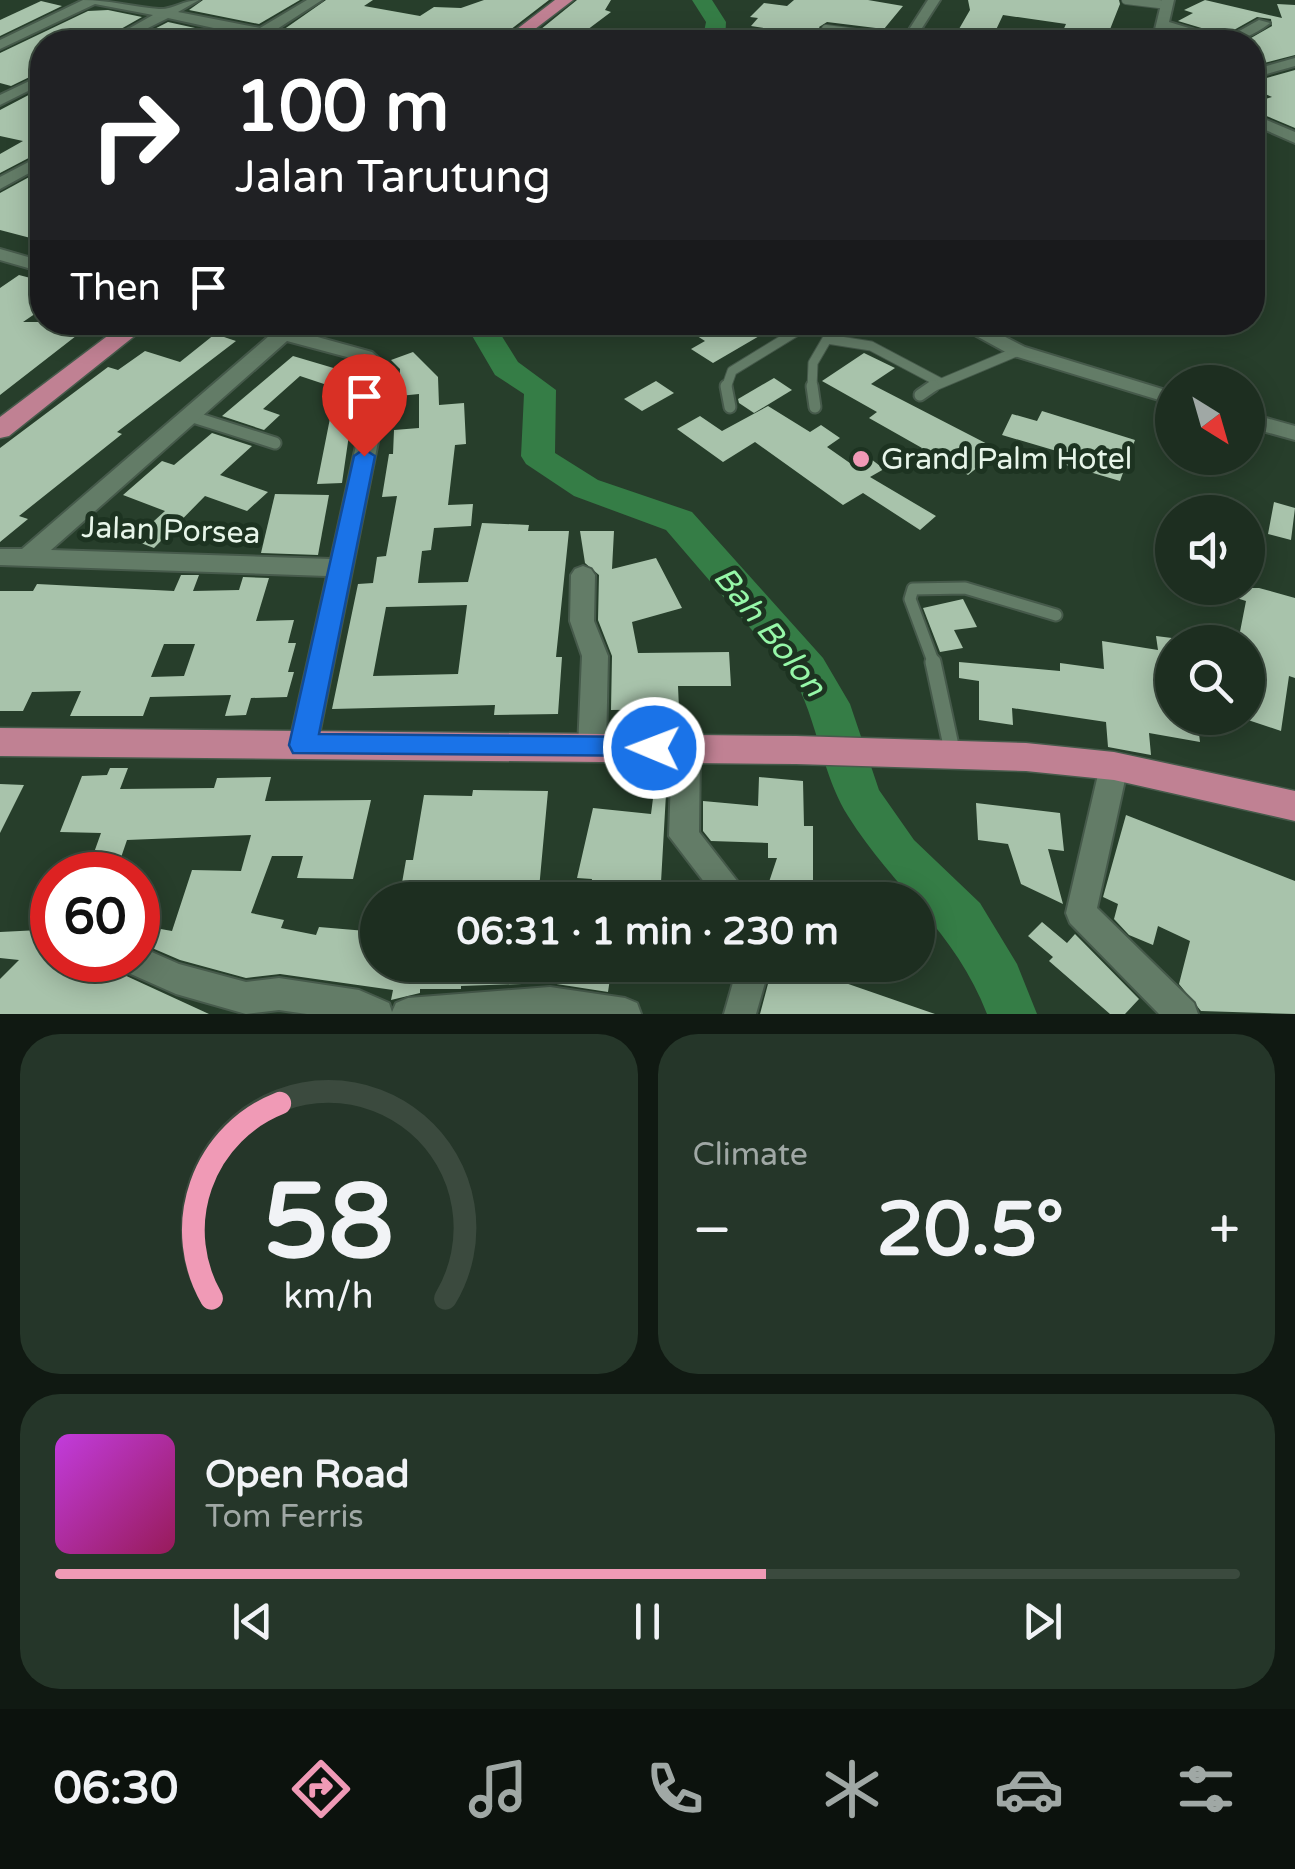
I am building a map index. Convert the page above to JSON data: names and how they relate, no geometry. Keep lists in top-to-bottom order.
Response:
{
  "streets": {
    "street": ["Jalan Porsea"]
  },
  "water": ["Bah Bolon"],
  "places": ["Grand Palm Hotel"],
  "north": "bottom right",
  "page": {
    "turn": ["100 m", "Jalan Tarutung"],
    "then": "Then",
    "limit": "60",
    "trip": "06:31 · 1 min · 230 m",
    "tile": "Climate",
    "heat": ["−", "20.5°", "+"],
    "song": ["Open Road", "Tom Ferris"],
    "tabs": "06:30",
    "gauge": ["58", "km/h"]
  }
}
